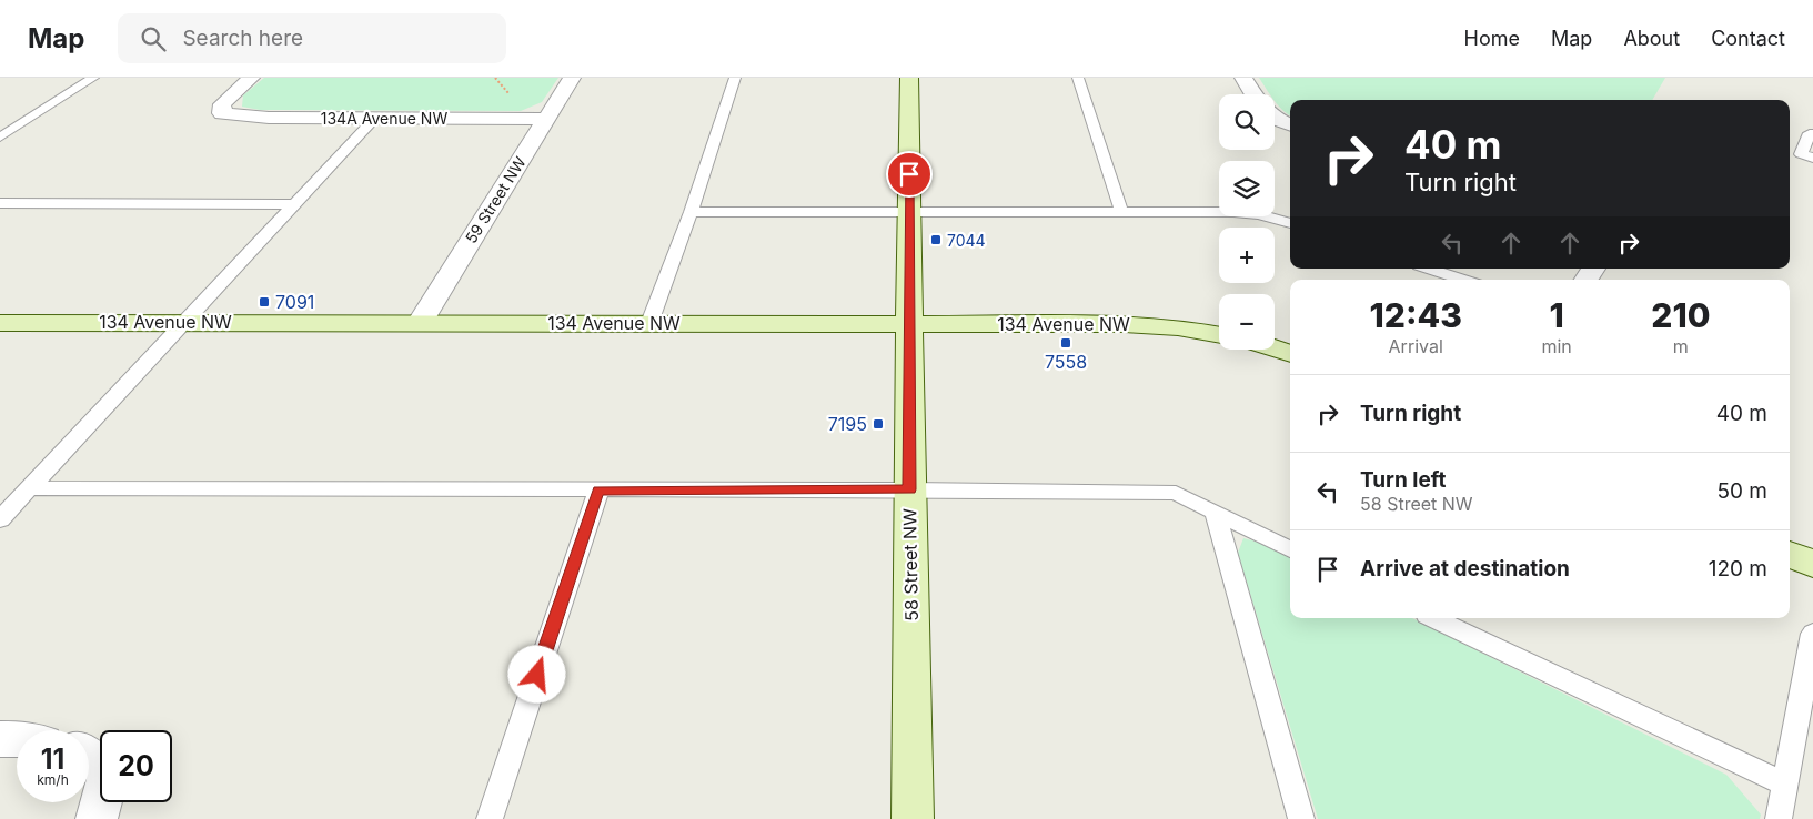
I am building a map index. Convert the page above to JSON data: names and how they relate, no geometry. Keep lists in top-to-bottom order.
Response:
{
  "streets": {
    "street": [
      "134A Avenue NW",
      "59 Street NW",
      "134 Avenue NW",
      "58 Street NW"
    ]
  },
  "crossings": [
    ["134A Avenue NW", "59 Street NW"],
    ["59 Street NW", "134 Avenue NW"],
    ["134 Avenue NW", "58 Street NW"]
  ],
  "places": {
    "transit": [
      "7044",
      "7091",
      "7558",
      "7195"
    ]
  },
  "page": {
    "header": "Map",
    "search": "Search here",
    "nav": [
      "Home",
      "Map",
      "About",
      "Contact"
    ],
    "map_buttons": ["+", "−"],
    "turn": ["40 m", "Turn right"],
    "eta": [
      "12:43",
      "Arrival",
      "1",
      "min",
      "210",
      "m"
    ],
    "list": [
      {
        "name": "Turn right",
        "value": "40 m"
      },
      {
        "name": "Turn left",
        "note": "58 Street NW",
        "value": "50 m"
      },
      {
        "name": "Arrive at destination",
        "value": "120 m"
      }
    ],
    "speed": "11 km/h",
    "limit": "20"
  }
}
